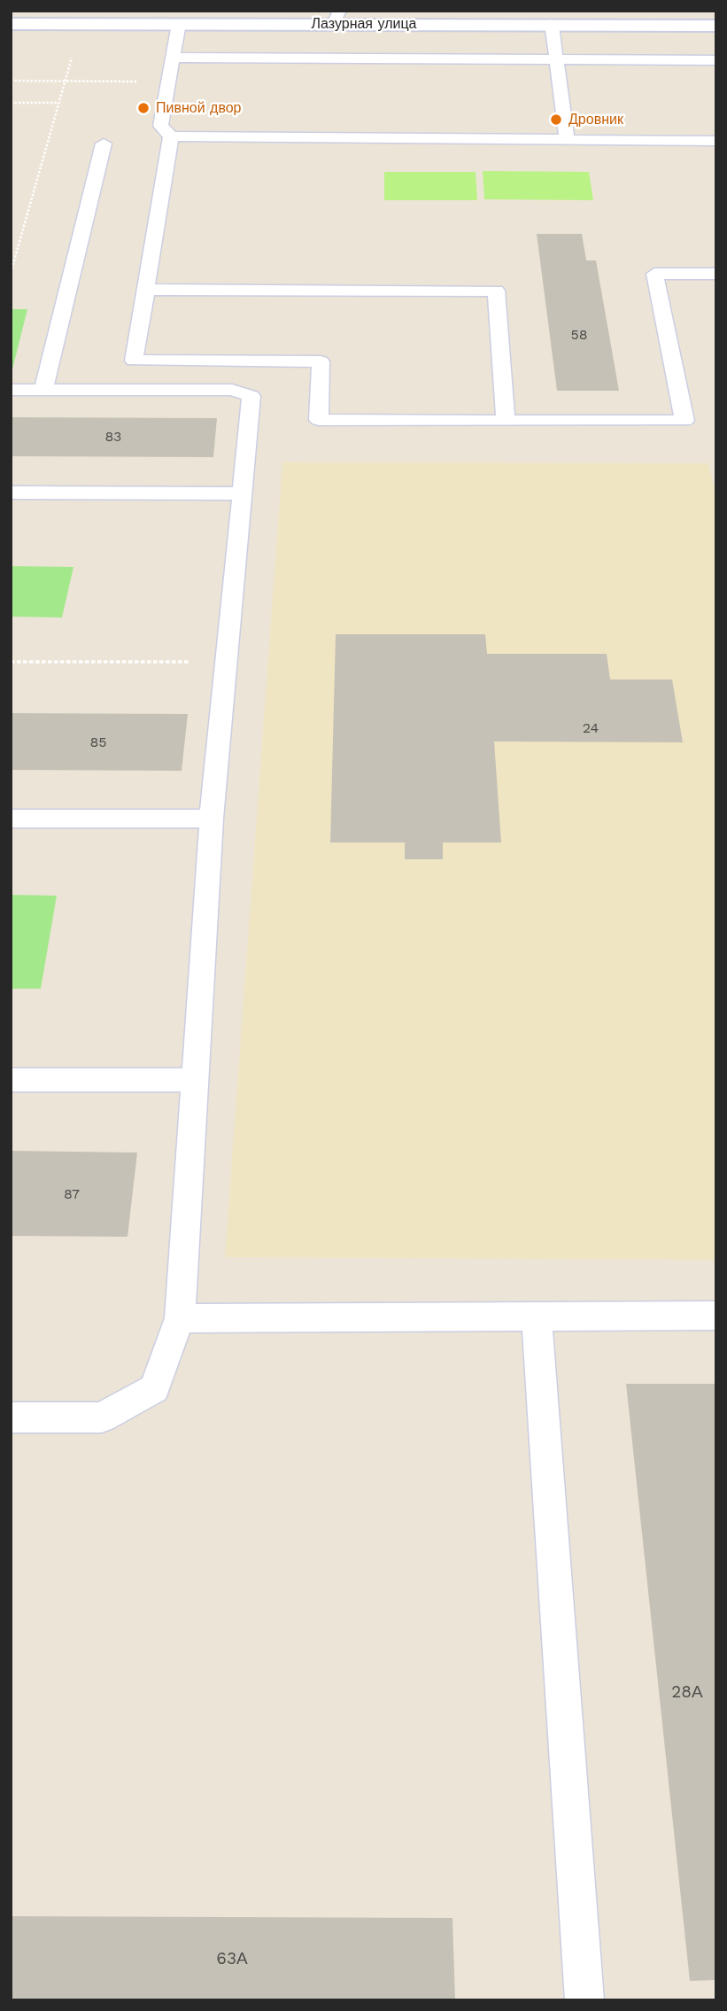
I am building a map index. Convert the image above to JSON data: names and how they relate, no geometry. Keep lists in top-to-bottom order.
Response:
{
  "streets": {
    "street": ["Лазурная улица"]
  },
  "places": ["Пивной двор", "Дровник"],
  "house_numbers": [
    "58",
    "83",
    "24",
    "85",
    "87",
    "28А",
    "63А"
  ]
}
